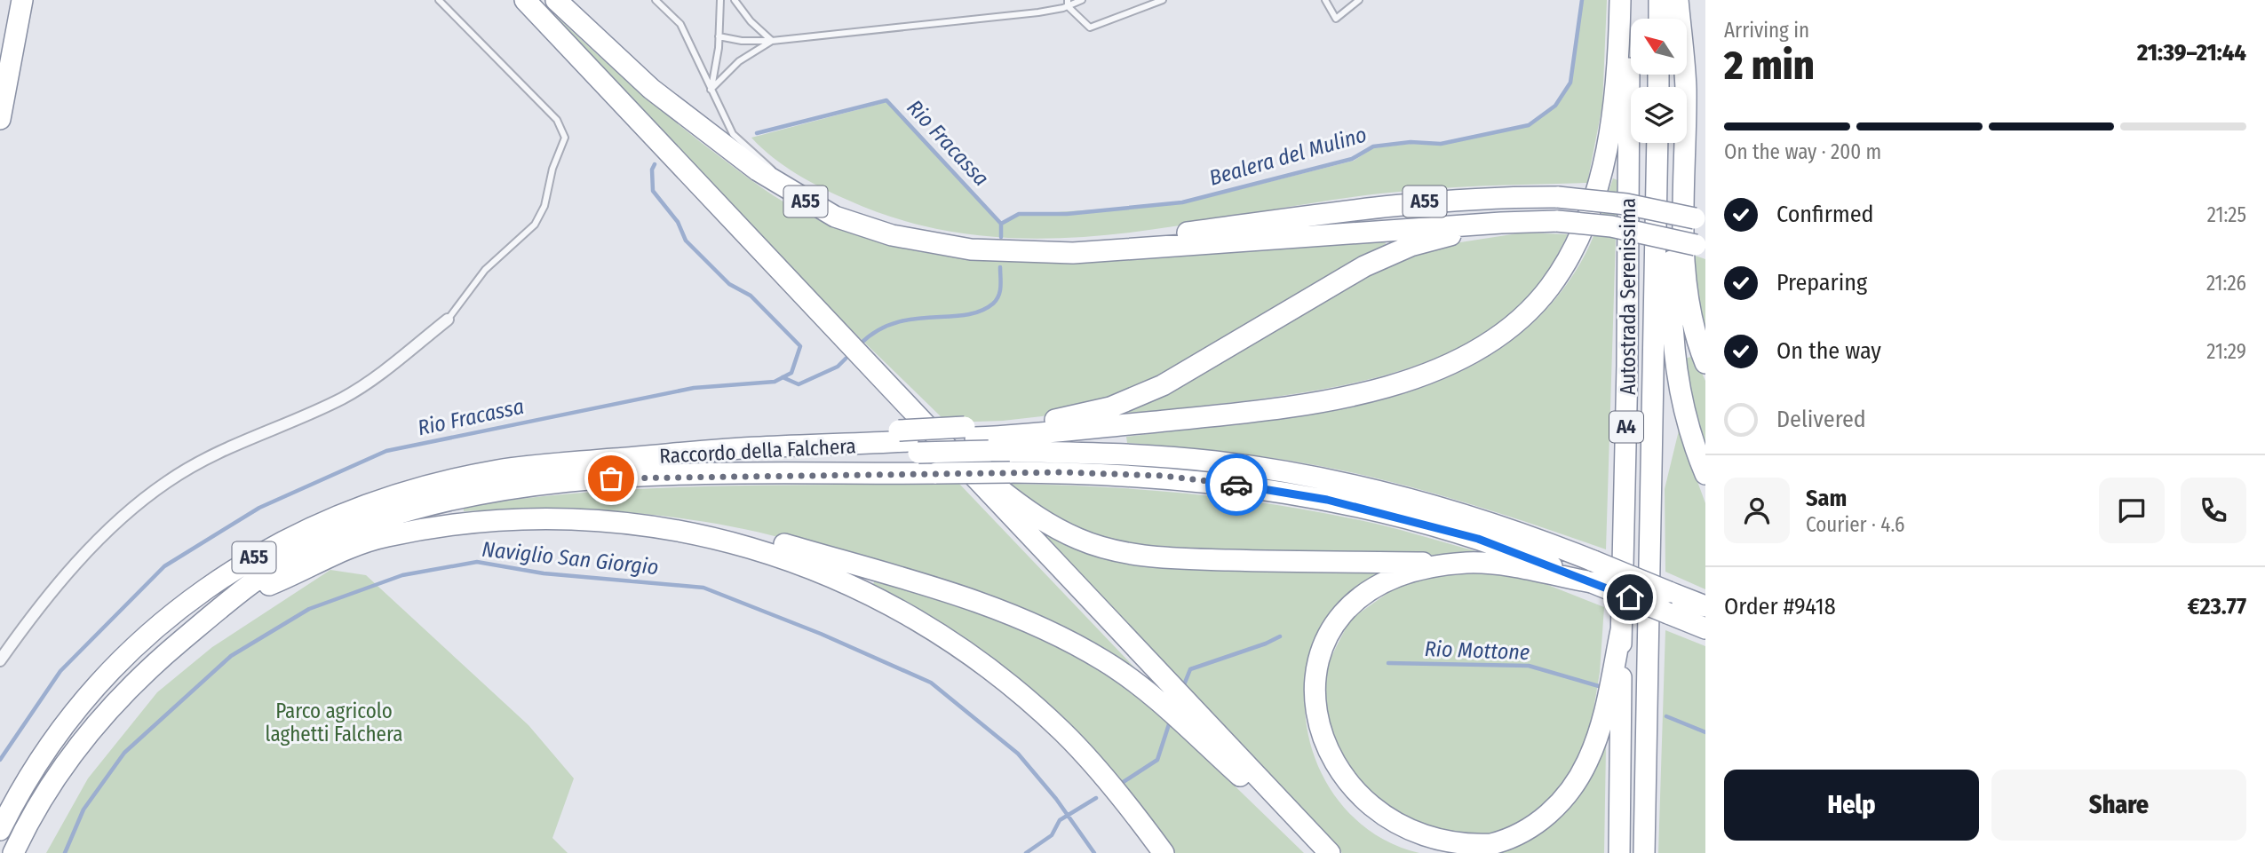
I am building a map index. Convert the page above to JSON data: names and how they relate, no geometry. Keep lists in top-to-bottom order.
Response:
{
  "streets": {
    "highway": [
      "A55",
      "Autostrada Serenissima",
      "A4",
      "Raccordo della Falchera"
    ]
  },
  "water": [
    "Rio Fracassa",
    "Bealera del Mulino",
    "Naviglio San Giorgio",
    "Rio Mottone"
  ],
  "parks": ["Parco agricolo laghetti Falchera"],
  "north": "top left",
  "page": {
    "heading": ["2 min", "Arriving in", "21:39–21:44"],
    "panel": [
      "Sam",
      "Courier · 4.6",
      "Order #9418",
      "€23.77"
    ],
    "bar": "On the way · 200 m",
    "list": [
      ["Confirmed", "21:25"],
      ["Preparing", "21:26"],
      ["On the way", "21:29"],
      "Delivered"
    ],
    "buttons": ["Help", "Share"]
  }
}
